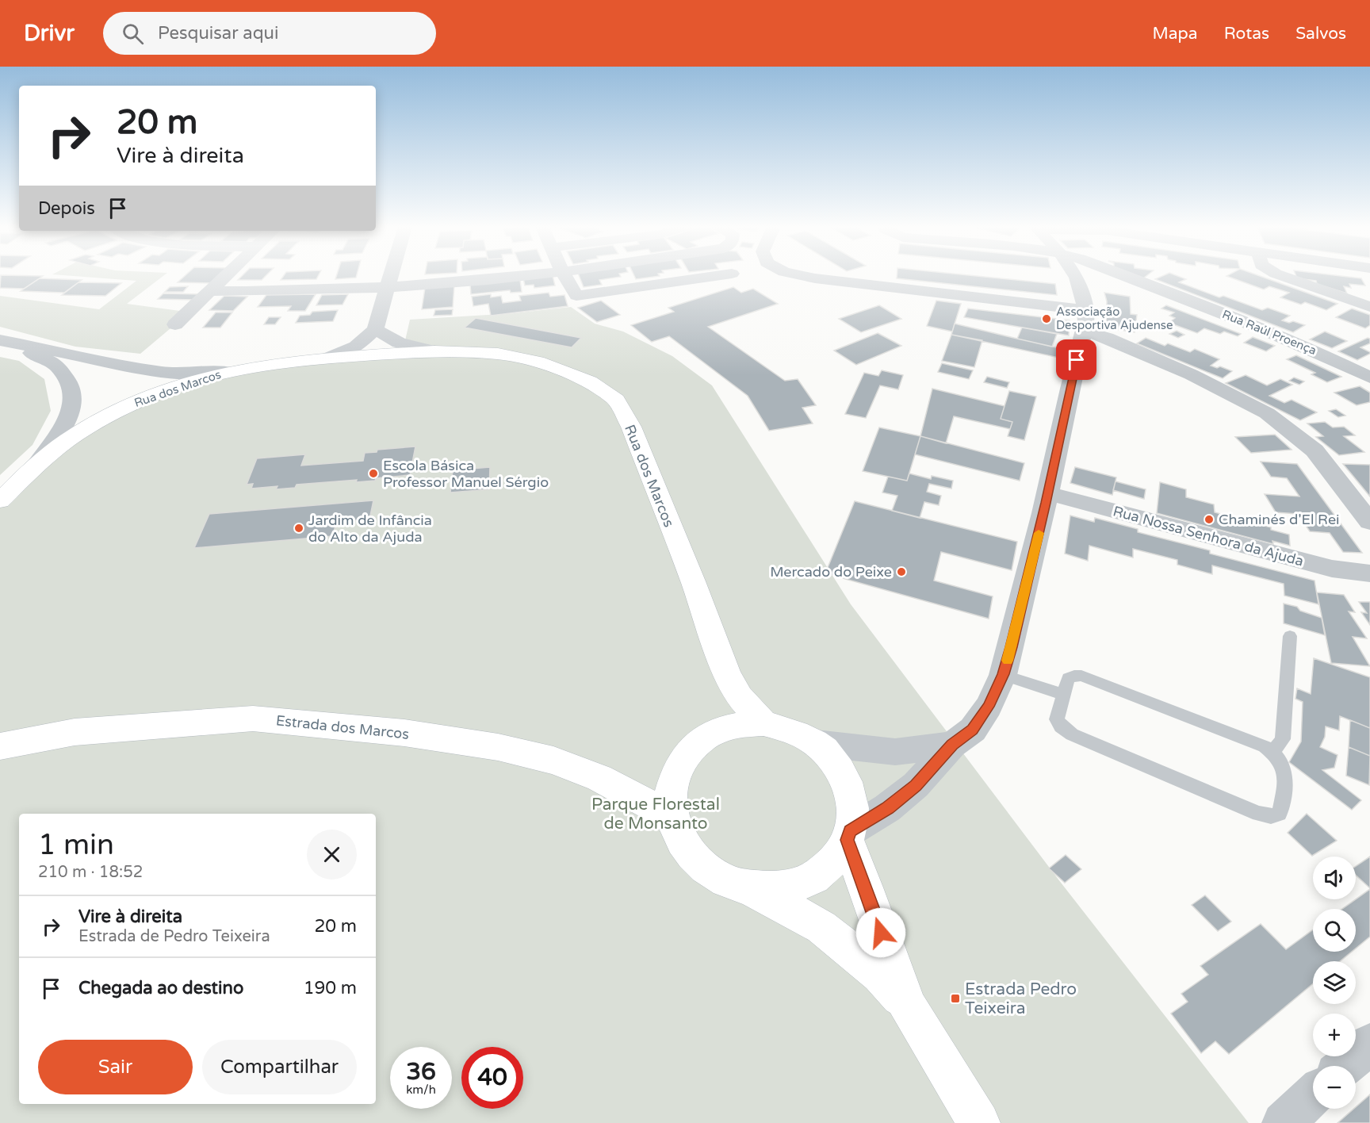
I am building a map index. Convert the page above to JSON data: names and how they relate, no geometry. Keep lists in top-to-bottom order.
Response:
{
  "streets": {
    "street": [
      "Rua Raúl Proença",
      "Rua dos Marcos",
      "Rua Nossa Senhora da Ajuda",
      "Estrada dos Marcos"
    ]
  },
  "parks": ["Parque Florestal de Monsanto"],
  "places": {
    "other": [
      "Associação Desportiva Ajudense",
      "Escola Básica Professor Manuel Sérgio",
      "Chaminés d'El Rei",
      "Jardim de Infância do Alto da Ajuda",
      "Mercado do Peixe"
    ],
    "transit": ["Estrada Pedro Teixeira"]
  },
  "page": {
    "header": "Drivr",
    "search": "Pesquisar aqui",
    "nav": ["Mapa", "Rotas", "Salvos"],
    "turn": ["20 m", "Vire à direita"],
    "then": "Depois",
    "heading": ["1 min", "210 m · 18:52"],
    "map_buttons": ["+", "−"],
    "list": [
      {
        "name": "Vire à direita",
        "note": "Estrada de Pedro Teixeira",
        "value": "20 m"
      },
      {
        "name": "Chegada ao destino",
        "value": "190 m"
      }
    ],
    "buttons": ["Sair", "Compartilhar"],
    "speed": "36 km/h",
    "limit": "40"
  }
}
